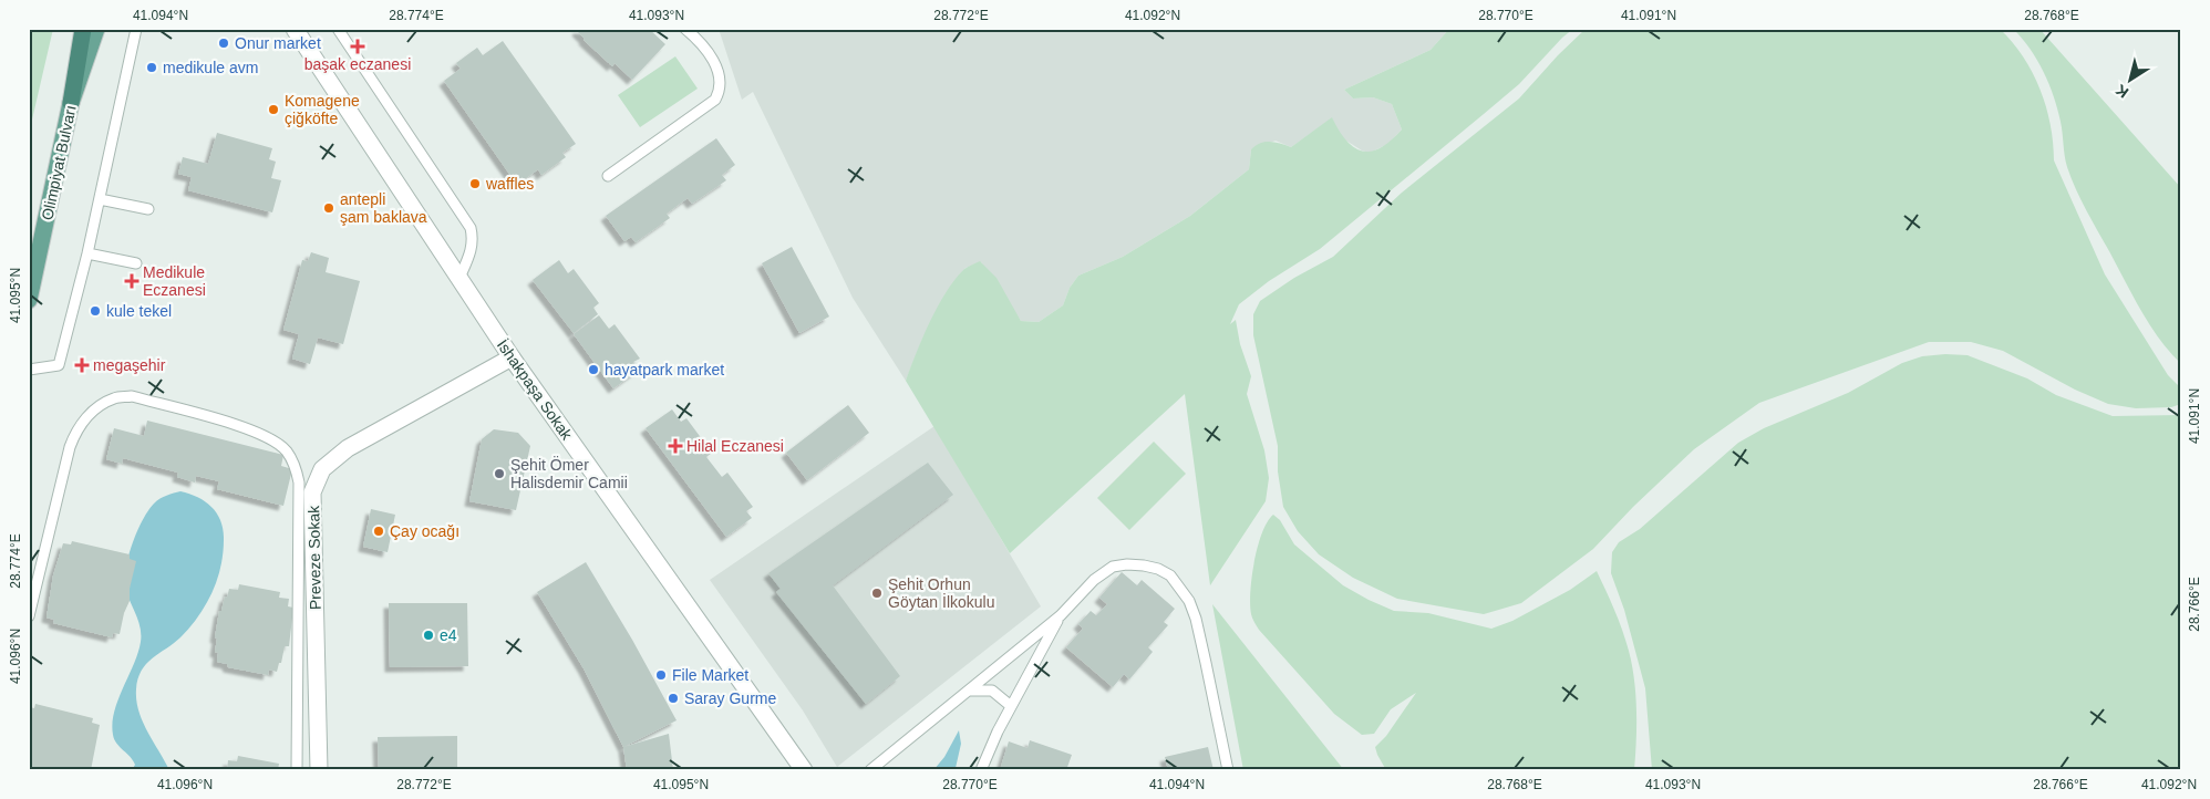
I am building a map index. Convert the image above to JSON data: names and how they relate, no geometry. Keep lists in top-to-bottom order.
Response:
{
  "streets": {
    "main road": ["Olimpiyat Bulvarı"],
    "street": ["İshakpaşa Sokak", "Preveze Sokak"]
  },
  "crossings": [
    ["İshakpaşa Sokak", "Preveze Sokak"]
  ],
  "places": {
    "other": [
      "Onur market",
      "medikule avm",
      "Komagene çiğköfte",
      "waffles",
      "antepli şam baklava",
      "kule tekel",
      "hayatpark market",
      "Şehit Ömer Halisdemir Camii",
      "Çay ocağı",
      "Şehit Orhun Göytan İlkokulu",
      "e4",
      "File Market",
      "Saray Gurme"
    ],
    "health": [
      "başak eczanesi",
      "Medikule Eczanesi",
      "megaşehir",
      "Hilal Eczanesi"
    ]
  },
  "north": "bottom left",
  "coordinates": [
    "41.094°N",
    "28.774°E",
    "41.093°N",
    "28.772°E",
    "41.092°N",
    "28.770°E",
    "41.091°N",
    "28.768°E",
    "41.095°N",
    "28.766°E",
    "41.096°N"
  ]
}
